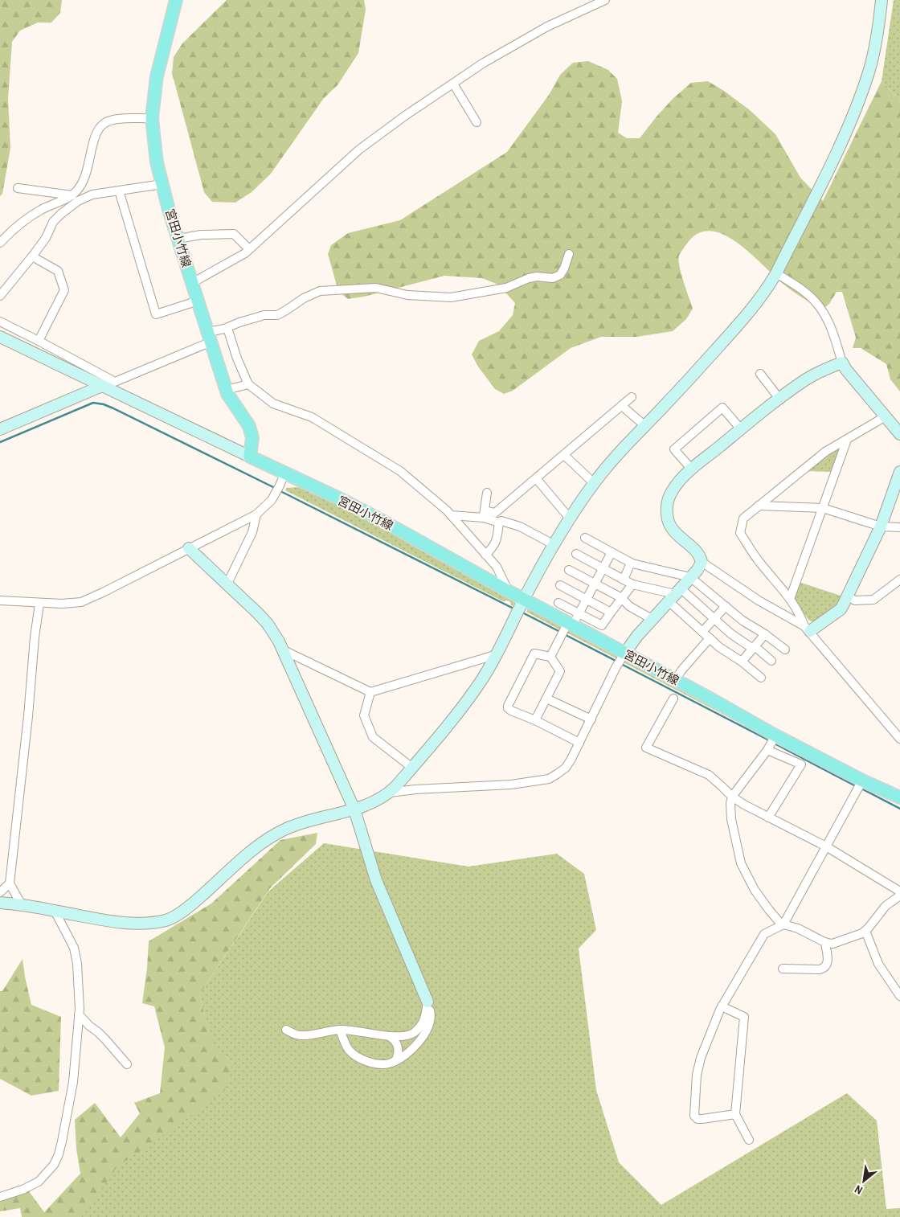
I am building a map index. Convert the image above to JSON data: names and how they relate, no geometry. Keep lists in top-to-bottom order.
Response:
{
  "streets": {
    "main road": ["宮田小竹線"]
  },
  "north": "bottom left"
}
